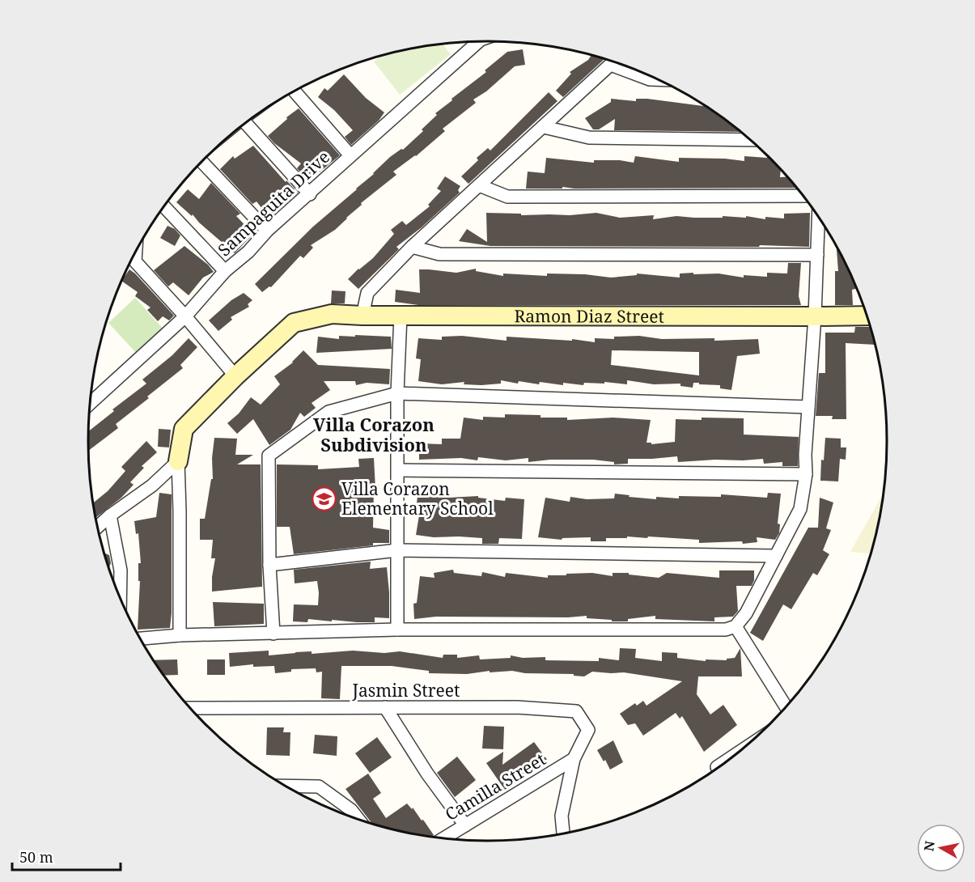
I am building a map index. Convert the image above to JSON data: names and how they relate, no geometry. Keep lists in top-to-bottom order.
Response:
{
  "streets": {
    "street": [
      "Sampaguita Drive",
      "Ramon Diaz Street",
      "Jasmin Street",
      "Camilla Street"
    ]
  },
  "crossings": [
    ["Jasmin Street", "Camilla Street"]
  ],
  "districts": ["Villa Corazon Subdivision"],
  "places": {
    "school or university": ["Villa Corazon Elementary School"]
  },
  "scale_bar": "50 m",
  "north": "left"
}
